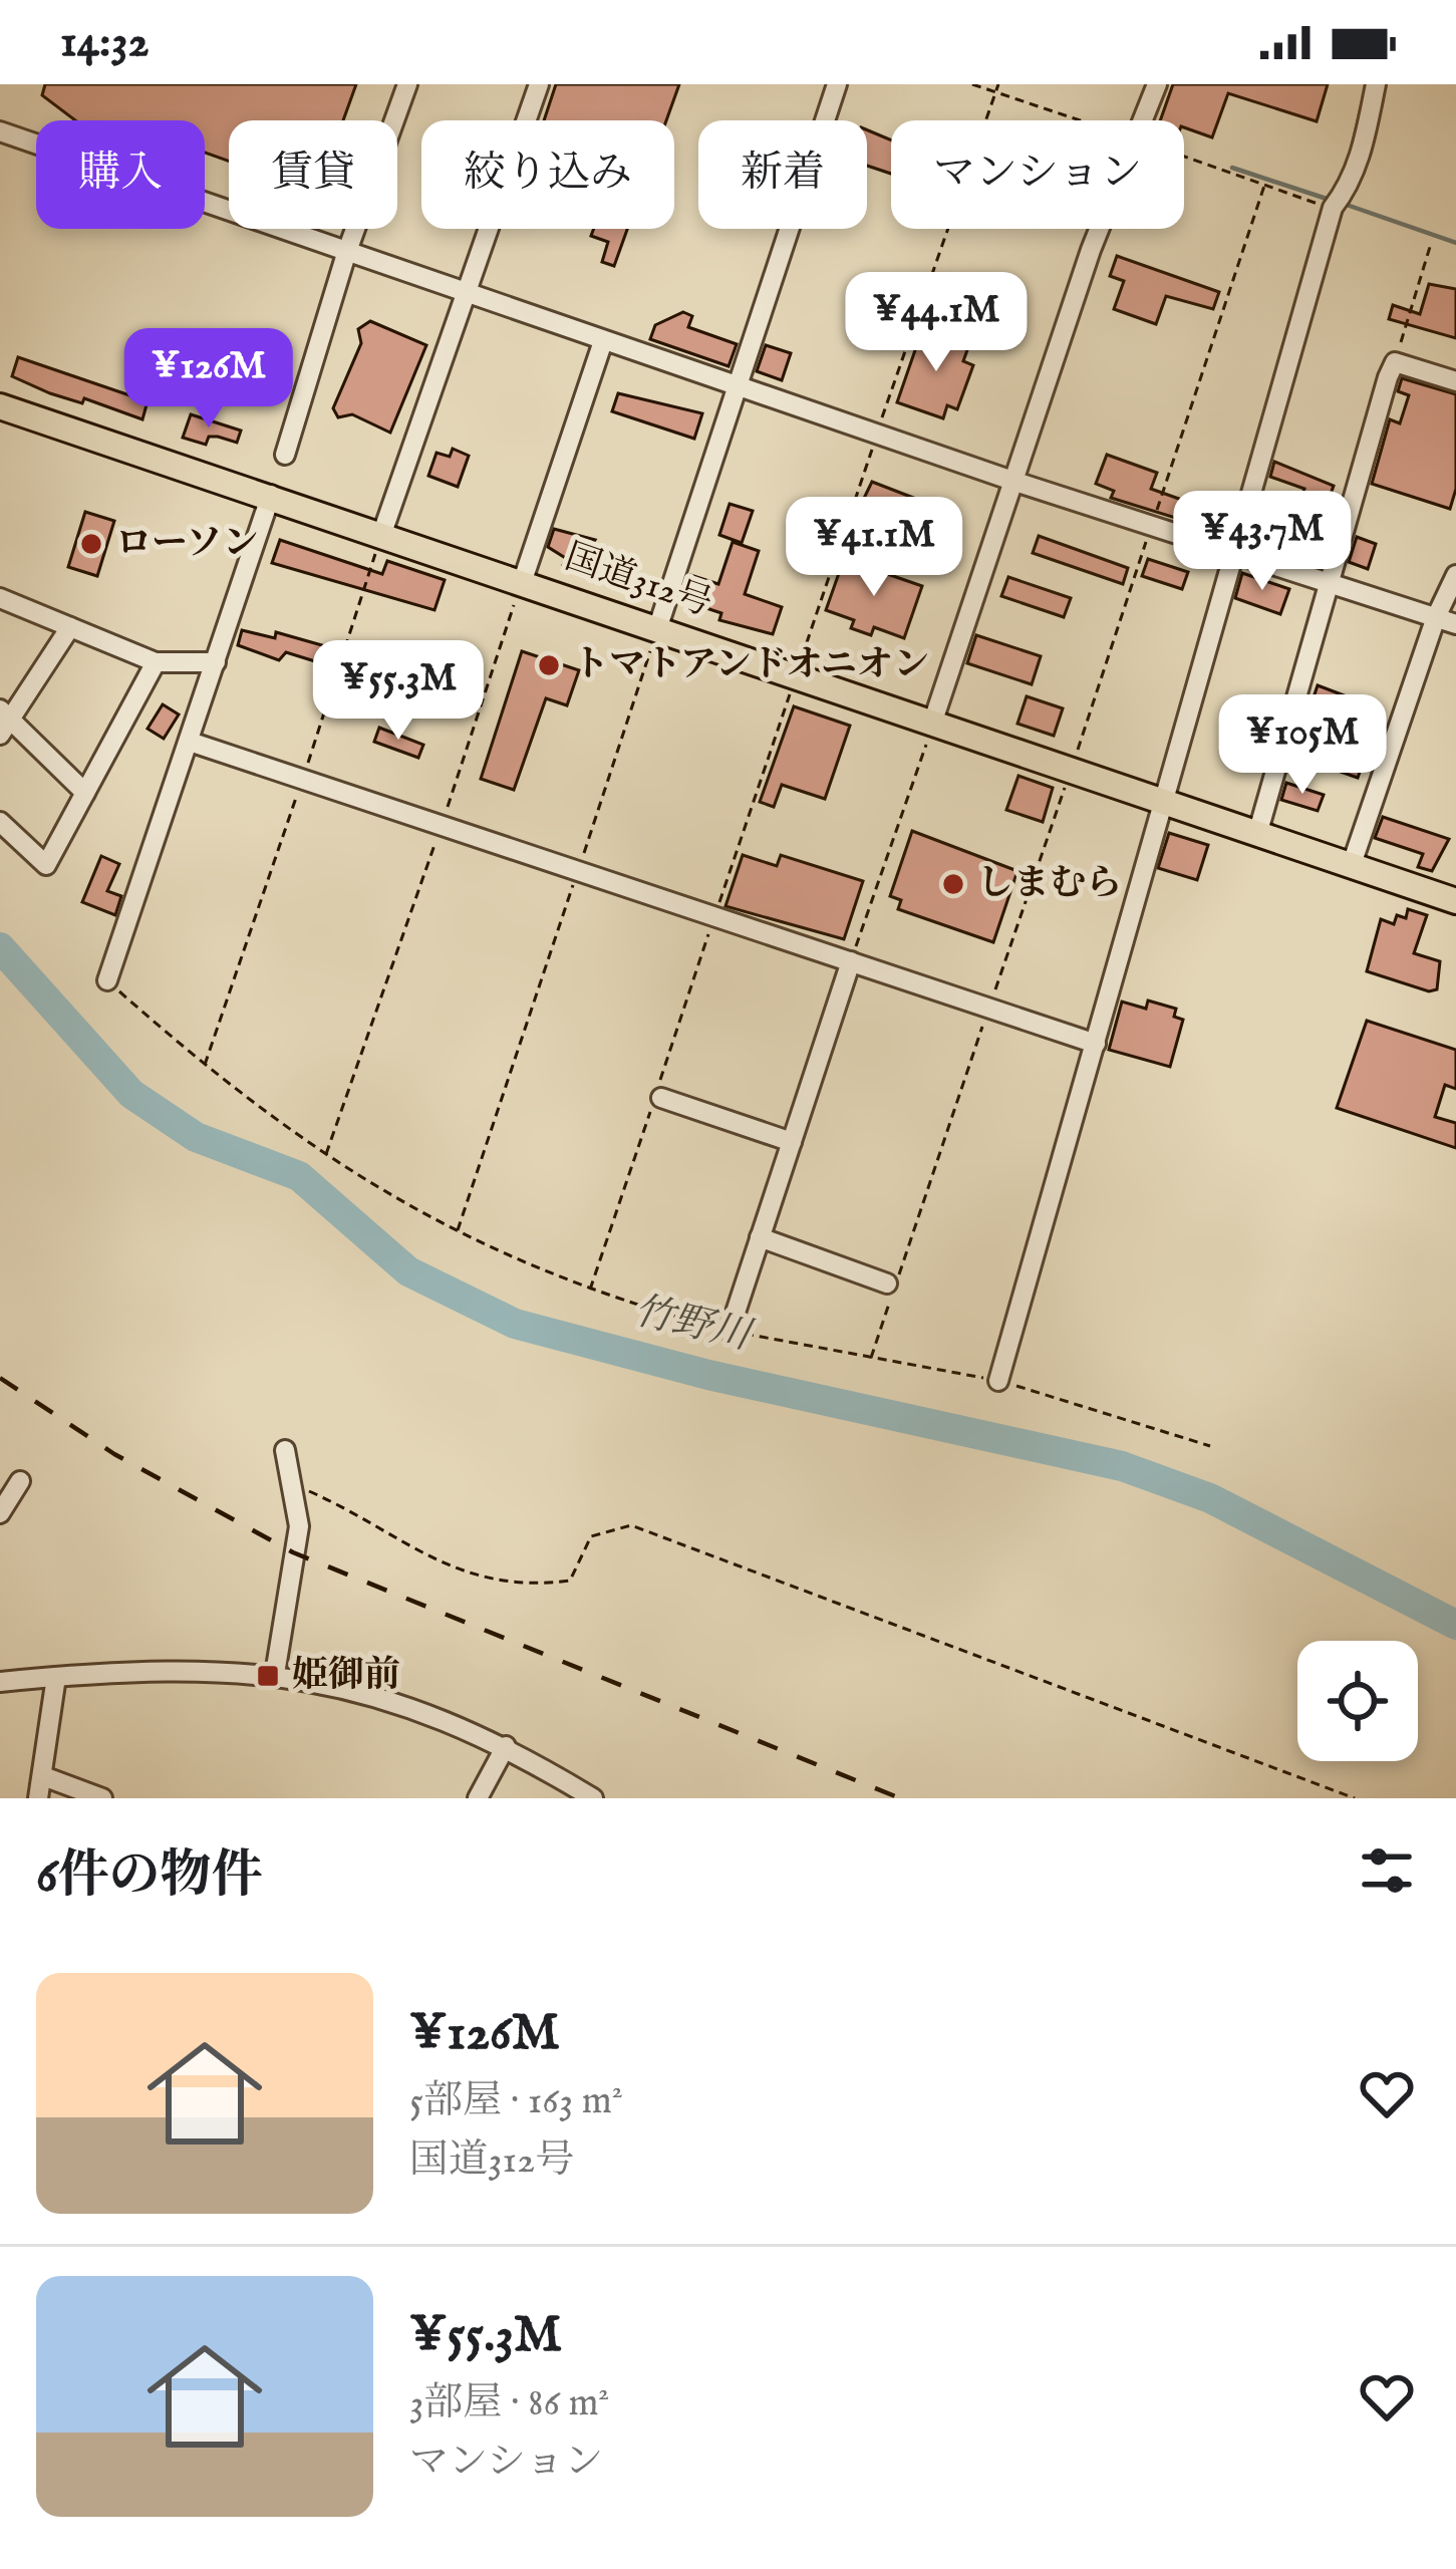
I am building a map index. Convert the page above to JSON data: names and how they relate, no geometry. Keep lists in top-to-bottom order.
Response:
{
  "streets": {
    "highway": ["国道312号"]
  },
  "water": ["竹野川"],
  "places": {
    "other": ["ローソン", "トマトアンドオニオン", "しまむら"],
    "transit": ["姫御前"]
  },
  "page": {
    "status": "14:32",
    "chip": [
      "購入",
      "賃貸",
      "絞り込み",
      "新着",
      "マンション"
    ],
    "price": [
      "¥44.1M",
      "¥126M",
      "¥43.7M",
      "¥41.1M",
      "¥55.3M",
      "¥105M"
    ],
    "heading": "6件の物件",
    "list": [
      {
        "name": "¥126M",
        "note": "5部屋 · 163 m² · 国道312号"
      },
      {
        "name": "¥55.3M",
        "note": "3部屋 · 86 m² · マンション"
      }
    ]
  }
}
